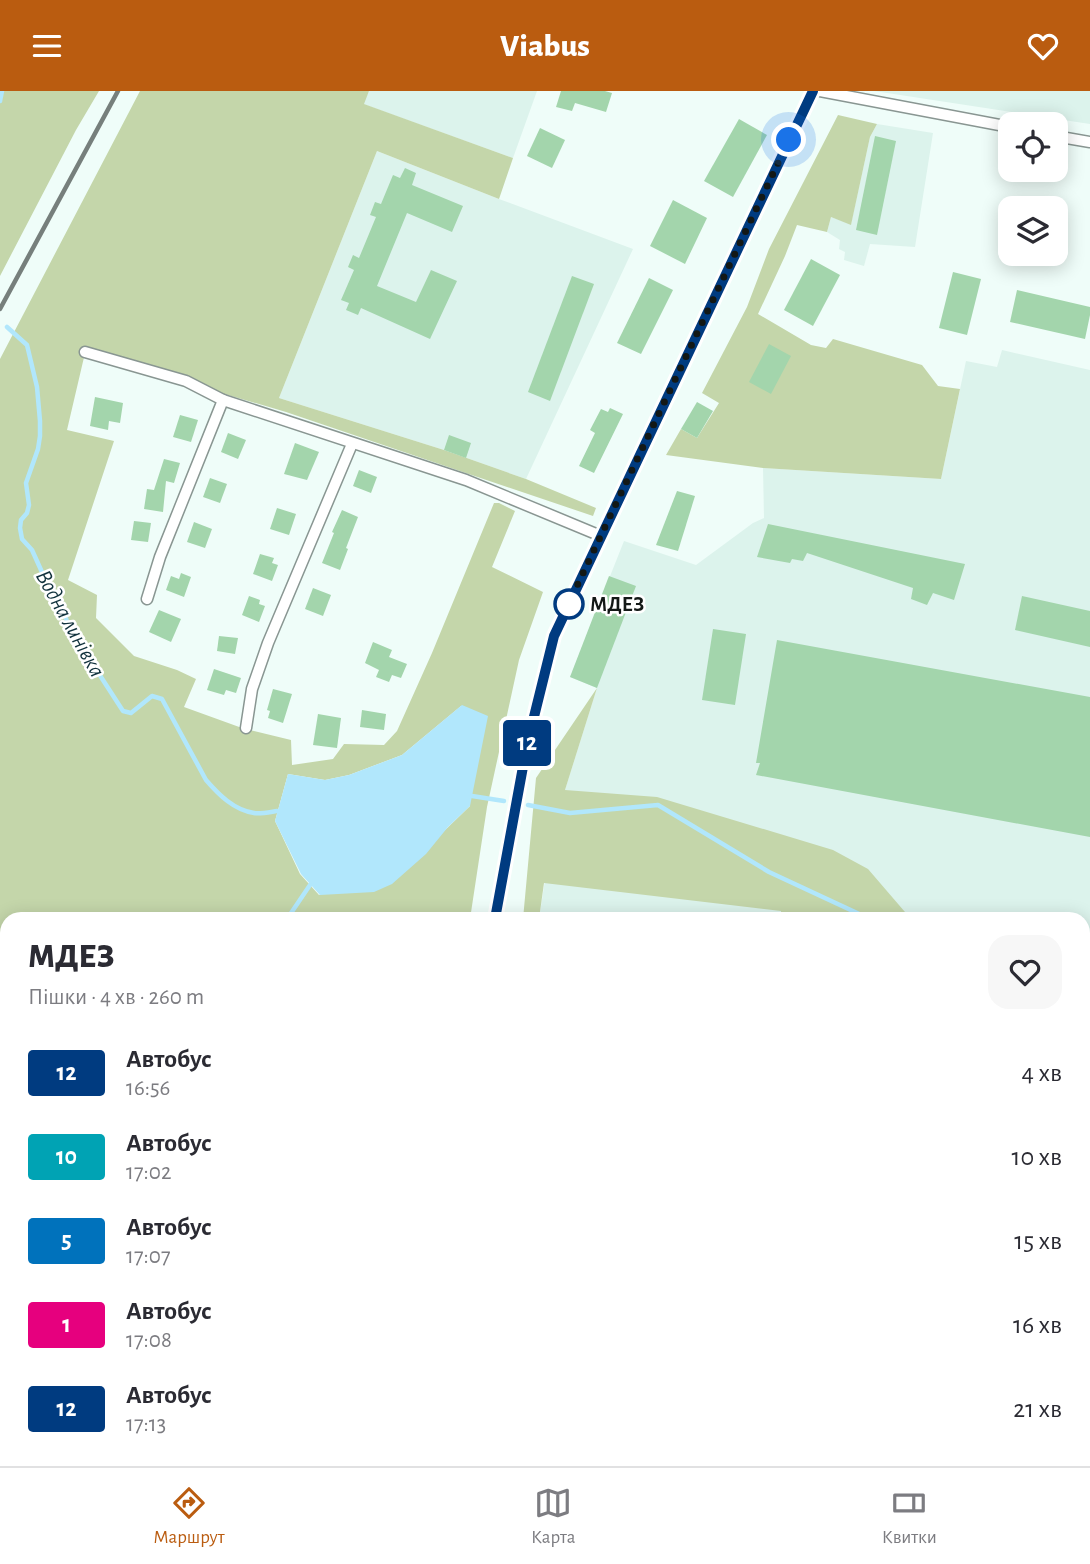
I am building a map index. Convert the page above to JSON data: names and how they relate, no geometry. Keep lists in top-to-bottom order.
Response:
{
  "water": ["Водна линівка"],
  "places": ["МДЕЗ"],
  "lines": ["bus line 12"],
  "page": {
    "header": "Viabus",
    "on_map": "12",
    "heading": ["МДЕЗ", "Пішки · 4 хв · 260 m"],
    "list": [
      {
        "mark": "12",
        "name": "Автобус",
        "note": "16:56",
        "value": "4 хв"
      },
      {
        "mark": "10",
        "name": "Автобус",
        "note": "17:02",
        "value": "10 хв"
      },
      {
        "mark": "5",
        "name": "Автобус",
        "note": "17:07",
        "value": "15 хв"
      },
      {
        "mark": "1",
        "name": "Автобус",
        "note": "17:08",
        "value": "16 хв"
      },
      {
        "mark": "12",
        "name": "Автобус",
        "note": "17:13",
        "value": "21 хв"
      }
    ],
    "tabs": ["Маршрут", "Карта", "Квитки"]
  }
}
